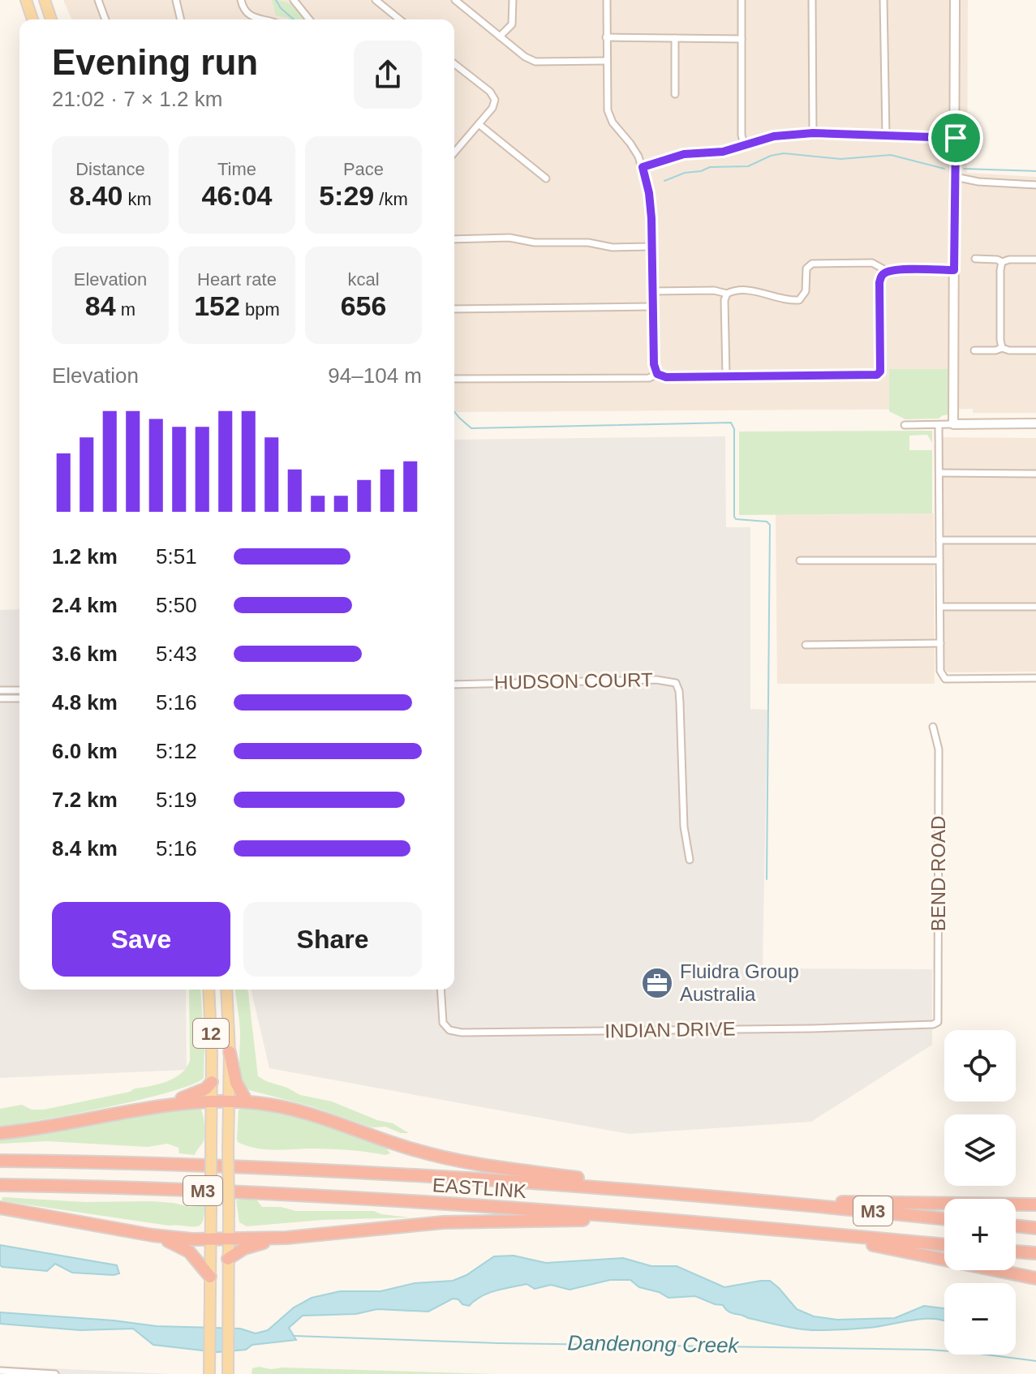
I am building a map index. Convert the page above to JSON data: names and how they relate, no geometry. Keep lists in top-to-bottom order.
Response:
{
  "streets": {
    "highway": ["EASTLINK", "M3"],
    "main road": ["12"],
    "street": ["HUDSON COURT", "BEND ROAD", "INDIAN DRIVE"]
  },
  "crossings": [
    ["BEND ROAD", "INDIAN DRIVE"]
  ],
  "water": ["Dandenong Creek"],
  "places": {
    "office": ["Fluidra Group Australia"]
  },
  "page": {
    "heading": ["Evening run", "21:02 · 7 × 1.2 km"],
    "stats": [
      ["Distance", "8.40 km"],
      ["Time", "46:04"],
      ["Pace", "5:29 /km"],
      ["Elevation", "84 m"],
      ["Heart rate", "152 bpm"],
      ["kcal", "656"]
    ],
    "chart": ["Elevation", "94–104 m"],
    "list": [
      {
        "name": "1.2 km",
        "note": "5:51"
      },
      {
        "name": "2.4 km",
        "note": "5:50"
      },
      {
        "name": "3.6 km",
        "note": "5:43"
      },
      {
        "name": "4.8 km",
        "note": "5:16"
      },
      {
        "name": "6.0 km",
        "note": "5:12"
      },
      {
        "name": "7.2 km",
        "note": "5:19"
      },
      {
        "name": "8.4 km",
        "note": "5:16"
      }
    ],
    "buttons": ["Save", "Share"],
    "map_buttons": ["+", "−"]
  }
}
